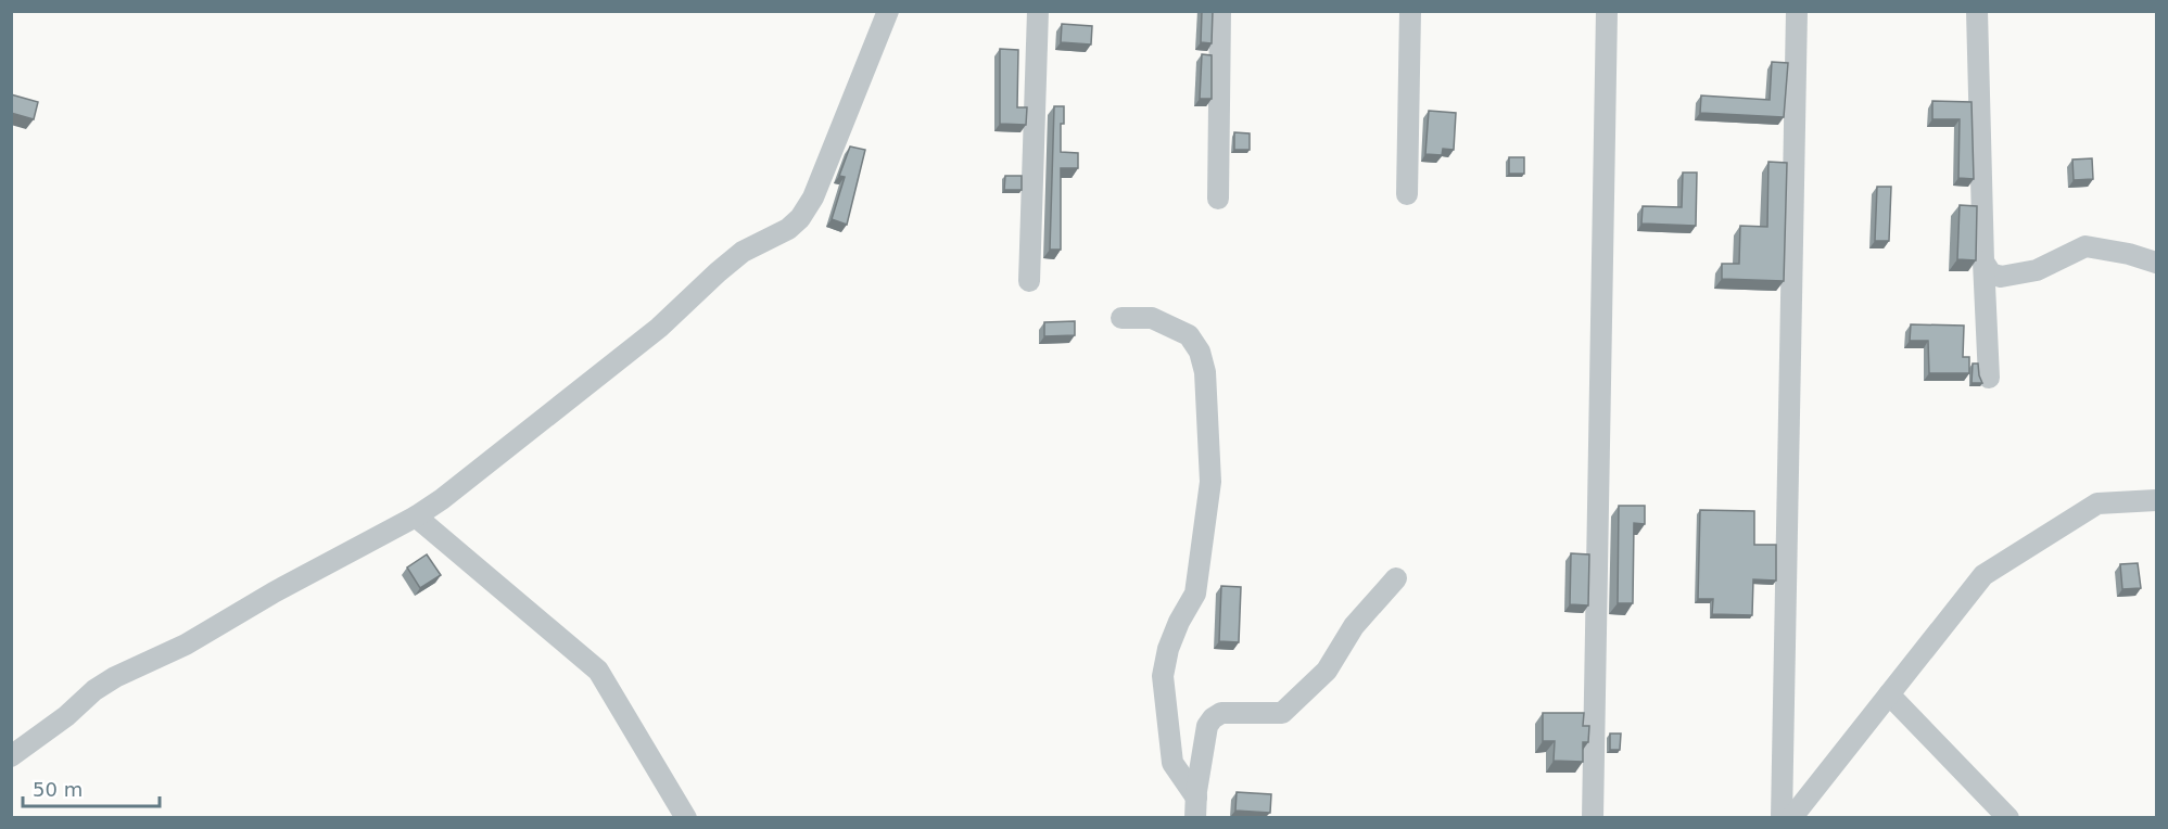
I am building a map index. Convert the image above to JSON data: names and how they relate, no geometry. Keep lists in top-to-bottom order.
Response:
{
  "scale_bar": "50 m"
}
